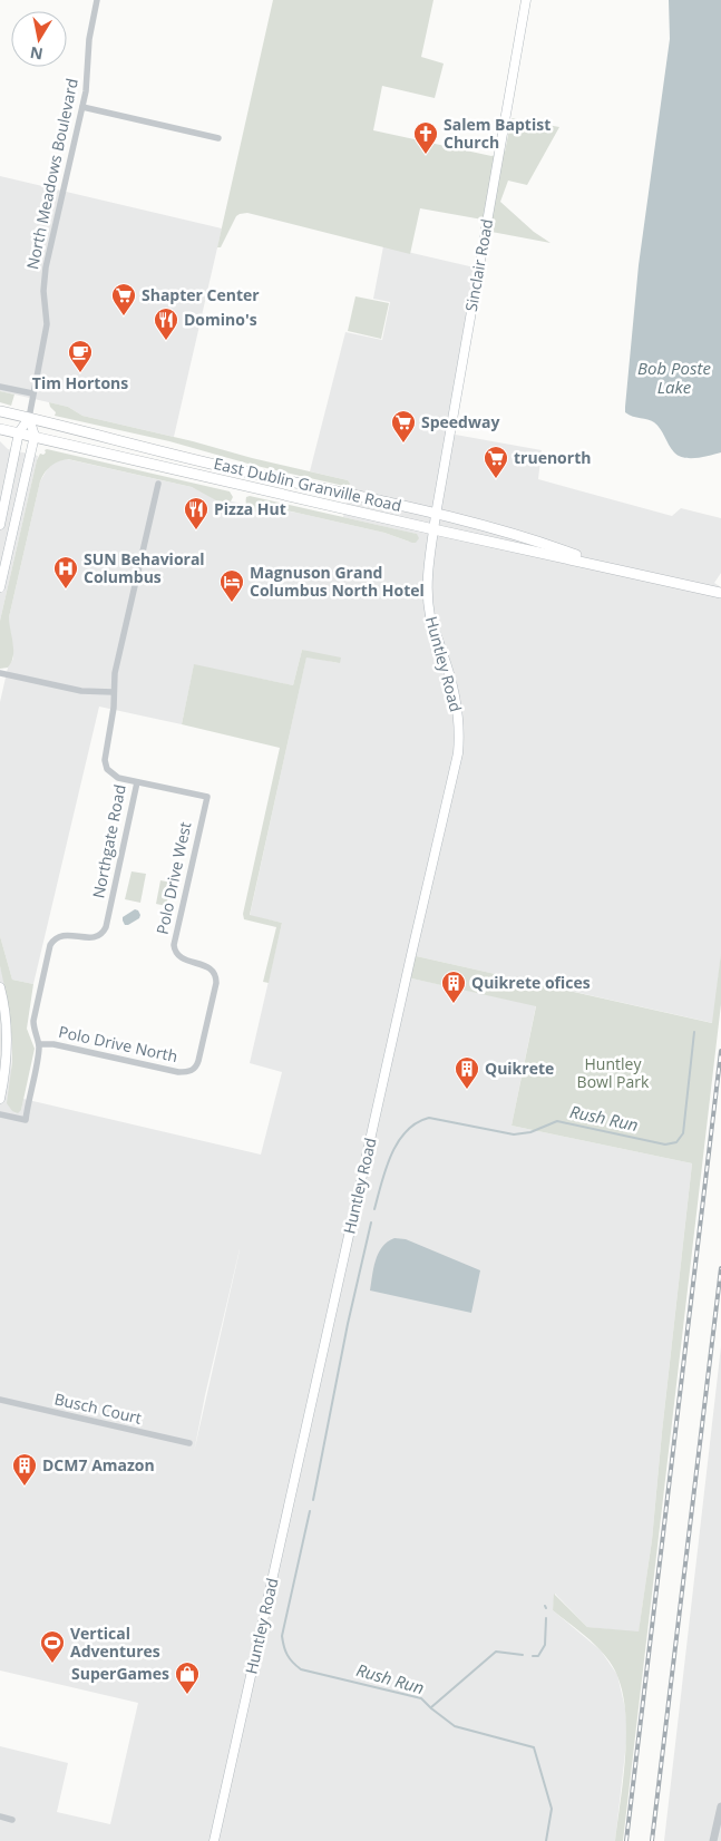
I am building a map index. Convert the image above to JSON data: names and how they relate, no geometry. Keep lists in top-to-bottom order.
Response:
{
  "streets": {
    "main road": ["Sinclair Road", "East Dublin Granville Road", "Huntley Road"],
    "street": [
      "North Meadows Boulevard",
      "Northgate Road",
      "Polo Drive West",
      "Polo Drive North",
      "Busch Court"
    ]
  },
  "crossings": [
    ["North Meadows Boulevard", "East Dublin Granville Road"],
    ["Sinclair Road", "East Dublin Granville Road"],
    ["Sinclair Road", "Huntley Road"],
    ["East Dublin Granville Road", "Huntley Road"],
    ["Northgate Road", "Polo Drive West"],
    ["Northgate Road", "Polo Drive North"],
    ["Polo Drive West", "Polo Drive North"]
  ],
  "water": ["Bob Poste Lake", "Rush Run"],
  "parks": ["Huntley Bowl Park"],
  "places": {
    "church": ["Salem Baptist Church"],
    "supermarket": ["Shapter Center", "Speedway", "truenorth"],
    "restaurant": ["Domino's", "Pizza Hut"],
    "cafe": ["Tim Hortons"],
    "hospital": ["SUN Behavioral Columbus"],
    "hotel": ["Magnuson Grand Columbus North Hotel"],
    "building": ["Quikrete ofices", "Quikrete", "DCM7 Amazon"],
    "sports": ["Vertical Adventures"],
    "shop": ["SuperGames"]
  },
  "north": "bottom"
}
